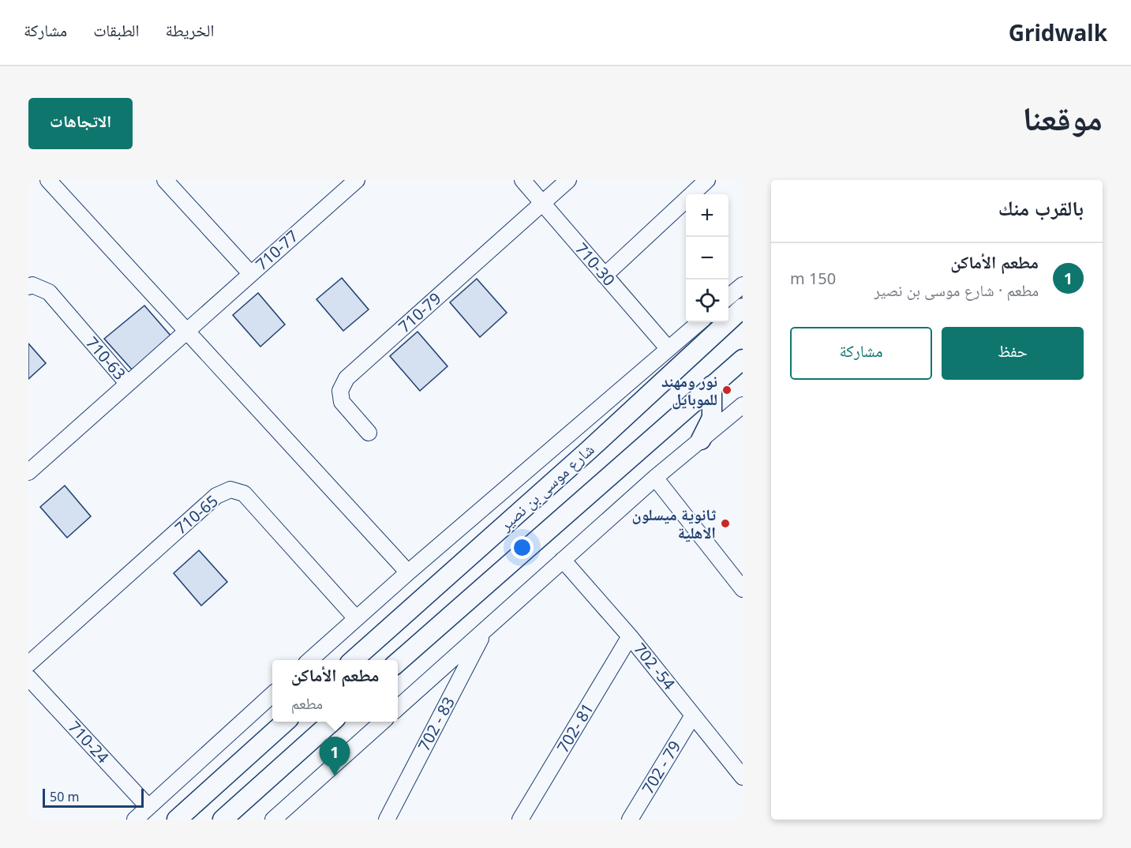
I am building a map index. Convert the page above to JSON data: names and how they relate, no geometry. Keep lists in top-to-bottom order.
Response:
{
  "streets": {
    "main road": ["شارع موسى بن نصير"],
    "street": [
      "710-77",
      "710-30",
      "710-79",
      "710-63",
      "710-65",
      "702 -54",
      "702 - 83",
      "702- 81",
      "710-24",
      "702 - 79"
    ]
  },
  "crossings": [
    ["710-30", "710-79"],
    ["702 -54", "702- 81"],
    ["702 -54", "702 - 79"]
  ],
  "places": ["نور ومهند للموبايل", "ثانوية ميسلون الاهلية"],
  "scale_bar": "50 m",
  "page": {
    "header": "Gridwalk",
    "nav": ["الخريطة", "الطبقات", "مشاركة"],
    "title": "موقعنا",
    "buttons": [
      "الاتجاهات",
      ["حفظ", "مشاركة"]
    ],
    "heading": "بالقرب منك",
    "map_buttons": ["+", "−"],
    "list": [
      {
        "mark": "1",
        "name": "مطعم الأماكن",
        "note": "مطعم · شارع موسى بن نصير",
        "value": "150 m"
      }
    ],
    "popup": ["مطعم الأماكن", "مطعم"],
    "pins": "1",
    "scale": "50 m"
  }
}
